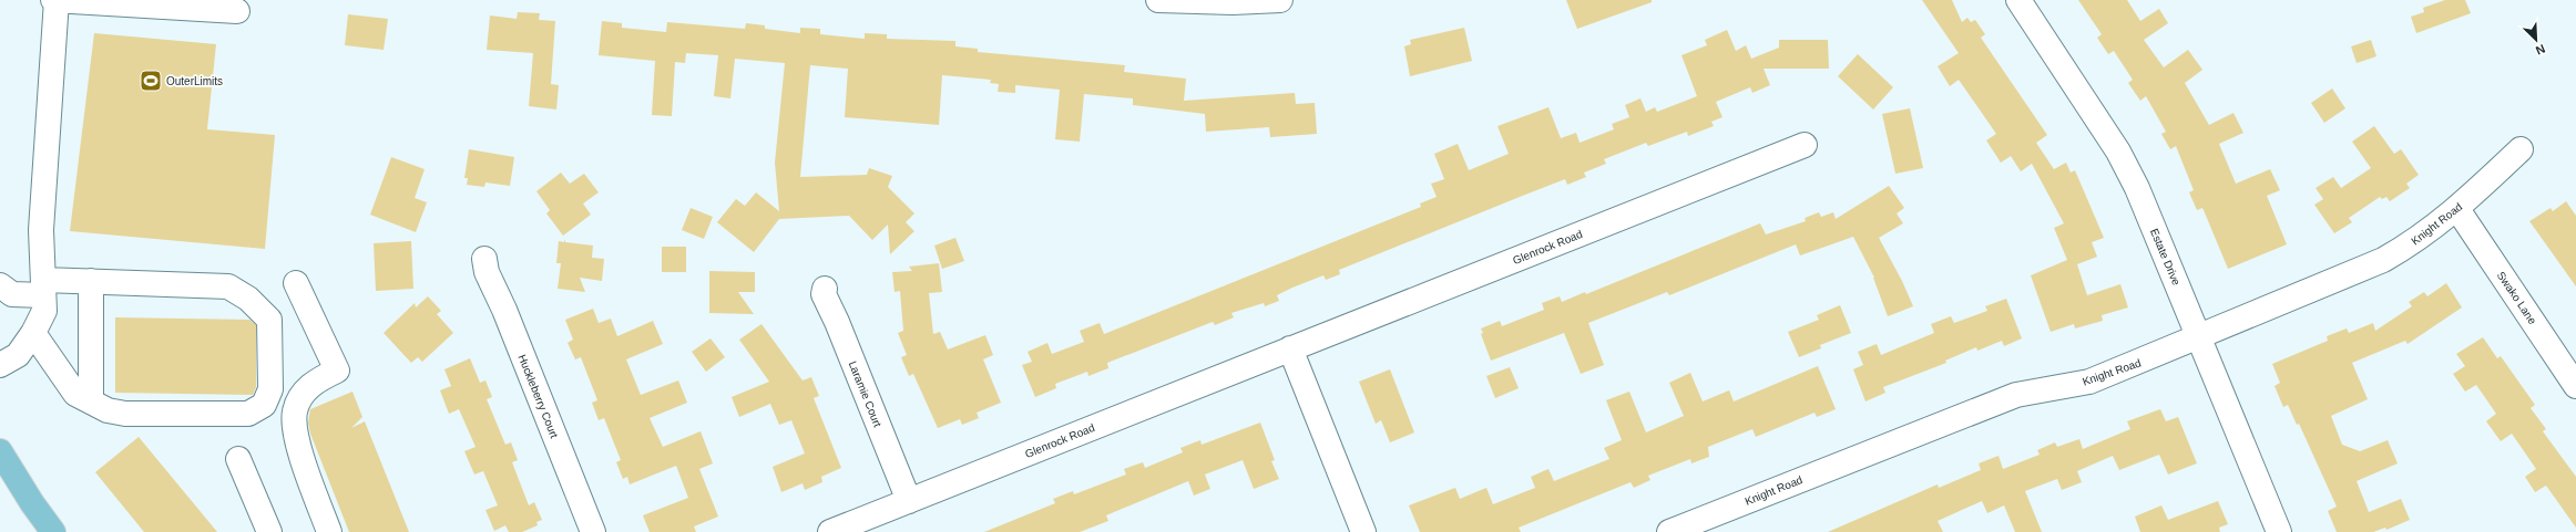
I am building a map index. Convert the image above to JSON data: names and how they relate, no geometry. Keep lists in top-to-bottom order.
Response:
{
  "streets": {
    "street": [
      "Knight Road",
      "Glenrock Road",
      "Estate Drive",
      "Swako Lane",
      "Laramie Court",
      "Huckleberry Court"
    ]
  },
  "crossings": [
    ["Knight Road", "Estate Drive"],
    ["Knight Road", "Swako Lane"],
    ["Glenrock Road", "Laramie Court"]
  ],
  "places": {
    "sports": ["OuterLimits"]
  },
  "north": "bottom right"
}
